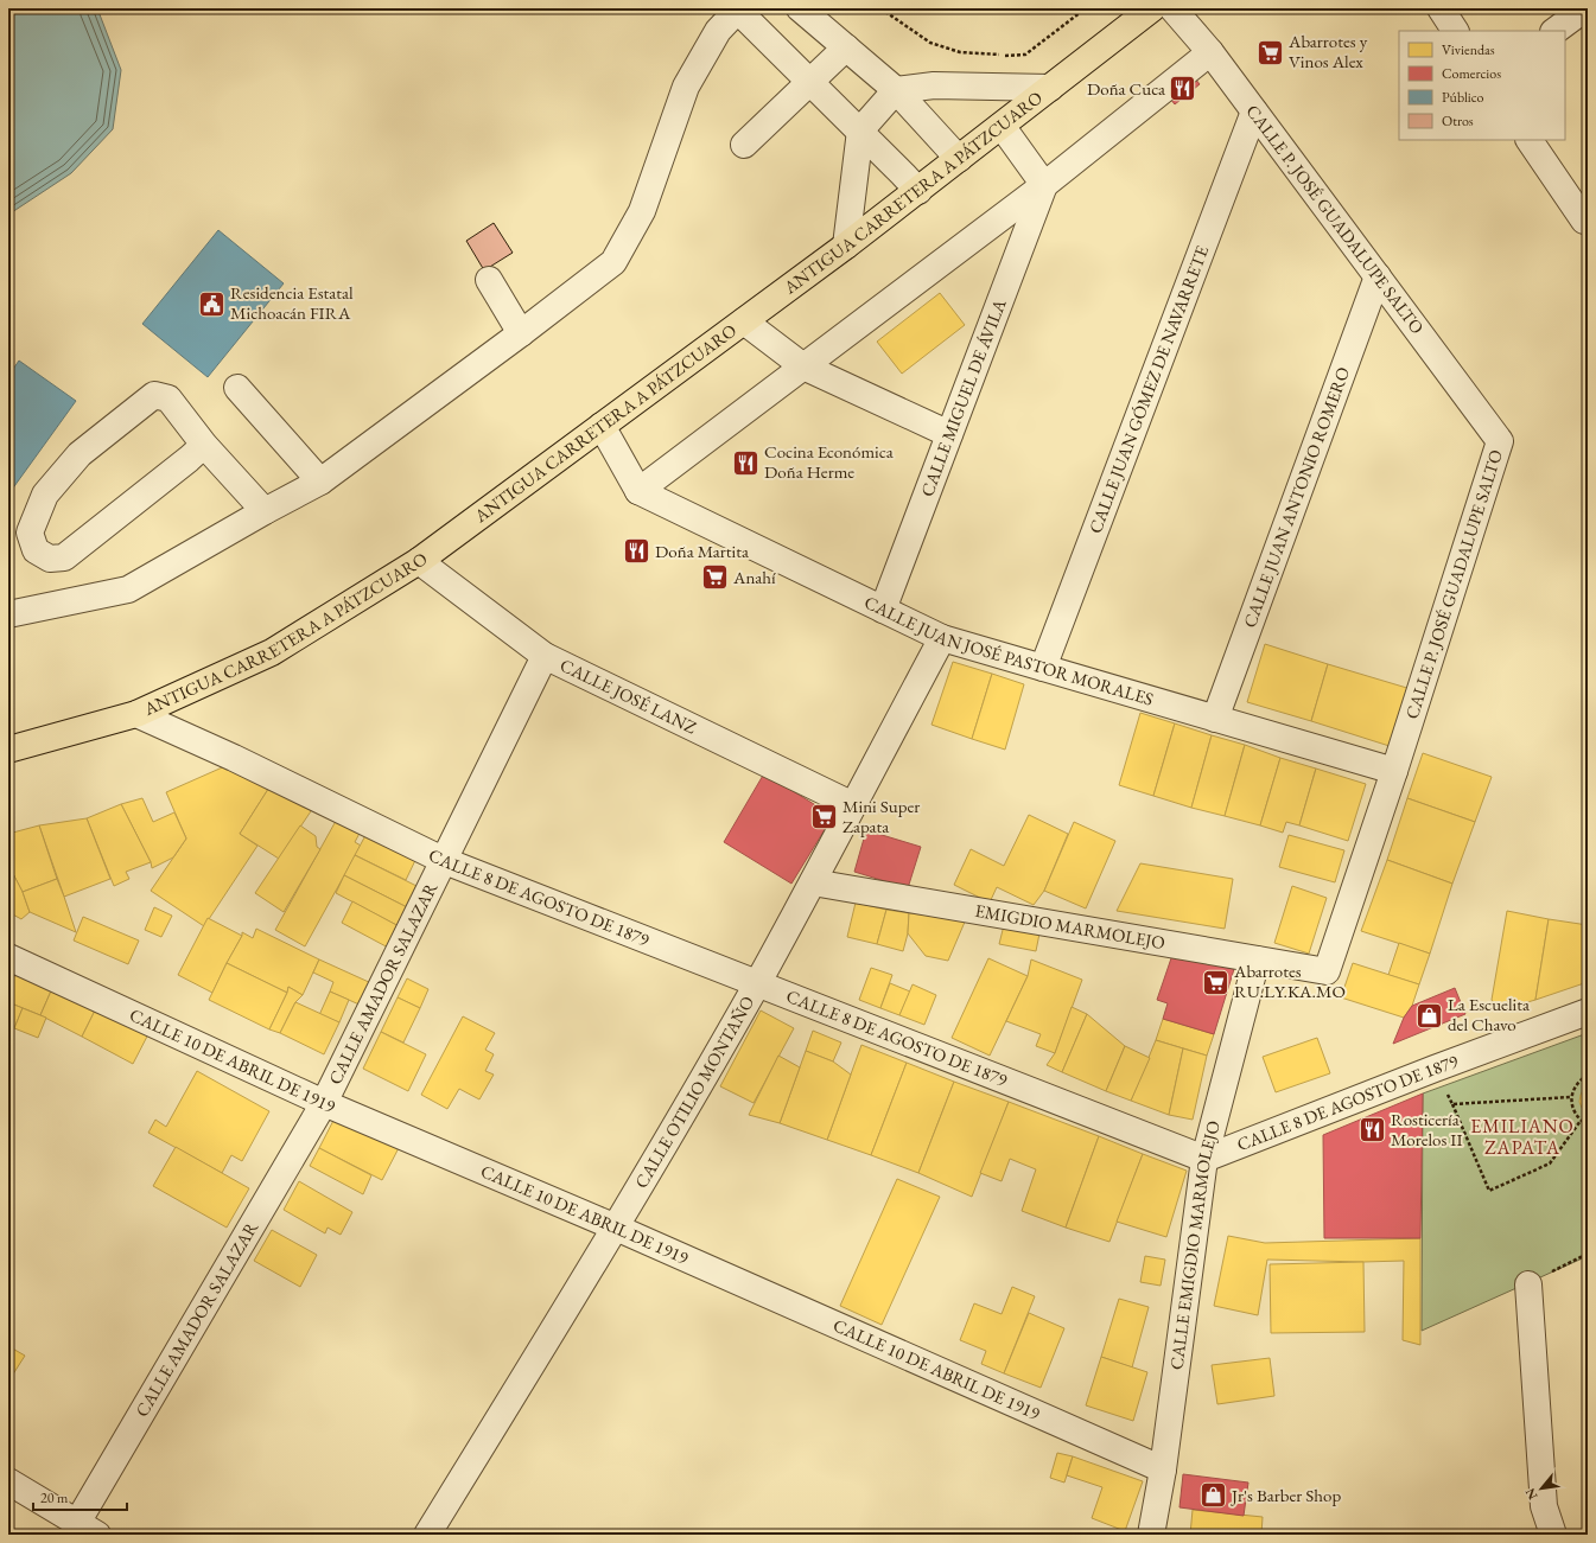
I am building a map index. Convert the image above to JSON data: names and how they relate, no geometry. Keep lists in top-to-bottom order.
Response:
{
  "streets": {
    "main road": ["ANTIGUA CARRETERA A PÁTZCUARO"],
    "street": [
      "CALLE P. JOSÉ GUADALUPE SALTO",
      "CALLE JUAN GÓMEZ DE NAVARRETE",
      "CALLE MIGUEL DE ÁVILA",
      "CALLE JUAN ANTONIO ROMERO",
      "CALLE JUAN JOSÉ PASTOR MORALES",
      "CALLE JOSÉ LANZ",
      "CALLE 8 DE AGOSTO DE 1879",
      "EMIGDIO MARMOLEJO",
      "CALLE AMADOR SALAZAR",
      "CALLE 10 DE ABRIL DE 1919",
      "CALLE OTILIO MONTAÑO",
      "CALLE EMIGDIO MARMOLEJO"
    ]
  },
  "crossings": [
    ["ANTIGUA CARRETERA A PÁTZCUARO", "CALLE JOSÉ LANZ"],
    ["ANTIGUA CARRETERA A PÁTZCUARO", "CALLE 8 DE AGOSTO DE 1879"],
    ["CALLE P. JOSÉ GUADALUPE SALTO", "CALLE JUAN GÓMEZ DE NAVARRETE"],
    ["CALLE P. JOSÉ GUADALUPE SALTO", "CALLE JUAN ANTONIO ROMERO"],
    ["CALLE P. JOSÉ GUADALUPE SALTO", "CALLE JUAN JOSÉ PASTOR MORALES"],
    ["CALLE P. JOSÉ GUADALUPE SALTO", "EMIGDIO MARMOLEJO"],
    ["CALLE JUAN GÓMEZ DE NAVARRETE", "CALLE JUAN JOSÉ PASTOR MORALES"],
    ["CALLE MIGUEL DE ÁVILA", "CALLE JUAN JOSÉ PASTOR MORALES"],
    ["CALLE JUAN ANTONIO ROMERO", "CALLE JUAN JOSÉ PASTOR MORALES"],
    ["CALLE JUAN JOSÉ PASTOR MORALES", "CALLE OTILIO MONTAÑO"],
    ["CALLE JOSÉ LANZ", "CALLE AMADOR SALAZAR"],
    ["CALLE JOSÉ LANZ", "CALLE OTILIO MONTAÑO"],
    ["CALLE 8 DE AGOSTO DE 1879", "CALLE AMADOR SALAZAR"],
    ["CALLE 8 DE AGOSTO DE 1879", "CALLE OTILIO MONTAÑO"],
    ["CALLE 8 DE AGOSTO DE 1879", "CALLE EMIGDIO MARMOLEJO"],
    ["EMIGDIO MARMOLEJO", "CALLE OTILIO MONTAÑO"],
    ["EMIGDIO MARMOLEJO", "CALLE EMIGDIO MARMOLEJO"],
    ["CALLE AMADOR SALAZAR", "CALLE 10 DE ABRIL DE 1919"],
    ["CALLE 10 DE ABRIL DE 1919", "CALLE OTILIO MONTAÑO"],
    ["CALLE 10 DE ABRIL DE 1919", "CALLE EMIGDIO MARMOLEJO"]
  ],
  "districts": ["EMILIANO ZAPATA"],
  "places": {
    "supermarket": [
      "Abarrotes y Vinos Alex",
      "Anahí",
      "Mini Super Zapata",
      "Abarrotes RU.LY.KA.MO"
    ],
    "restaurant": [
      "Doña Cuca",
      "Cocina Económica Doña Herme",
      "Doña Martita",
      "Rosticería Morelos II"
    ],
    "public building": ["Residencia Estatal Michoacán FIRA"],
    "shop": ["La Escuelita del Chavo", "Jr's Barber Shop"]
  },
  "legend": [
    "Viviendas",
    "Comercios",
    "Público",
    "Otros"
  ],
  "scale_bar": "20 m",
  "north": "bottom left"
}
